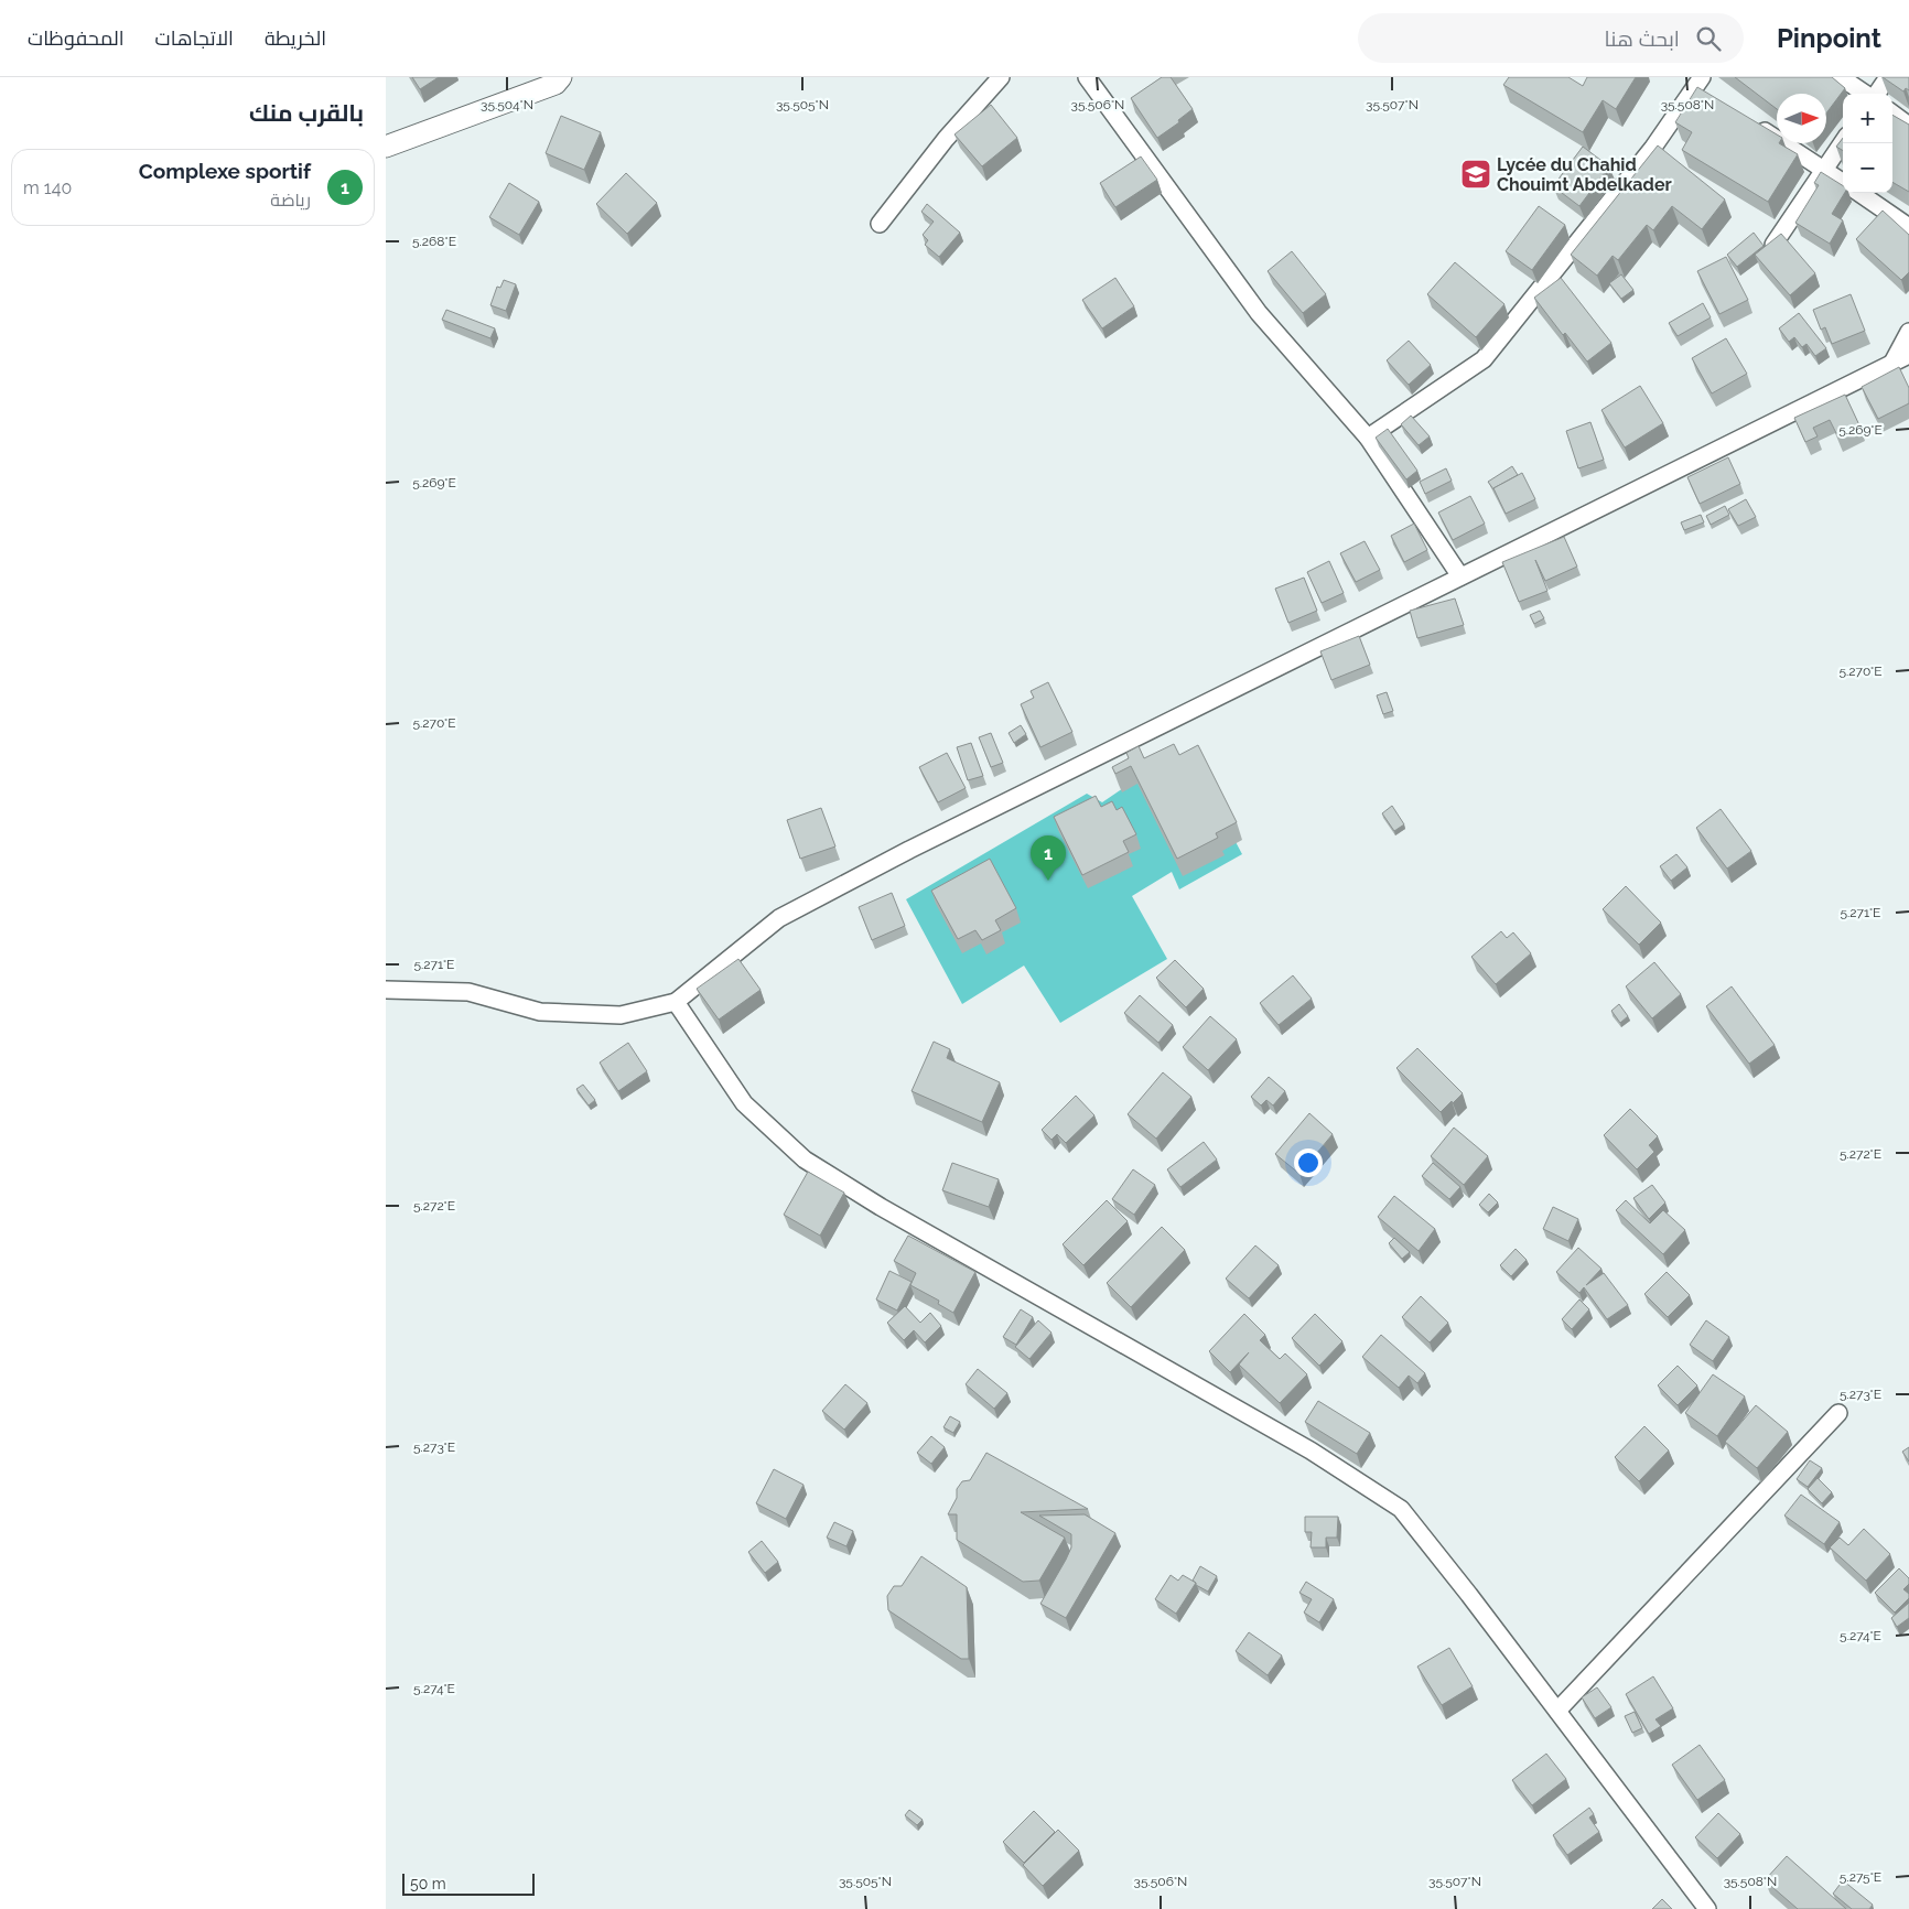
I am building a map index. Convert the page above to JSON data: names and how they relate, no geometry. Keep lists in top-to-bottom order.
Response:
{
  "places": {
    "school or university": ["Lycée du Chahid Chouimt Abdelkader"]
  },
  "scale_bar": "50 m",
  "north": "right",
  "page": {
    "header": "Pinpoint",
    "search": "ابحث هنا",
    "nav": ["الخريطة", "الاتجاهات", "المحفوظات"],
    "heading": "بالقرب منك",
    "map_buttons": ["+", "−"],
    "list": [
      {
        "mark": "1",
        "name": "Complexe sportif",
        "note": "رياضة",
        "value": "140 m"
      }
    ],
    "pins": "1",
    "scale": "50 m"
  },
  "coordinates": [
    "35.504°N",
    "35.505°N",
    "35.506°N",
    "35.507°N",
    "35.508°N",
    "5.268°E",
    "5.269°E",
    "5.270°E",
    "5.271°E",
    "5.272°E",
    "5.273°E",
    "5.274°E",
    "5.275°E"
  ]
}
